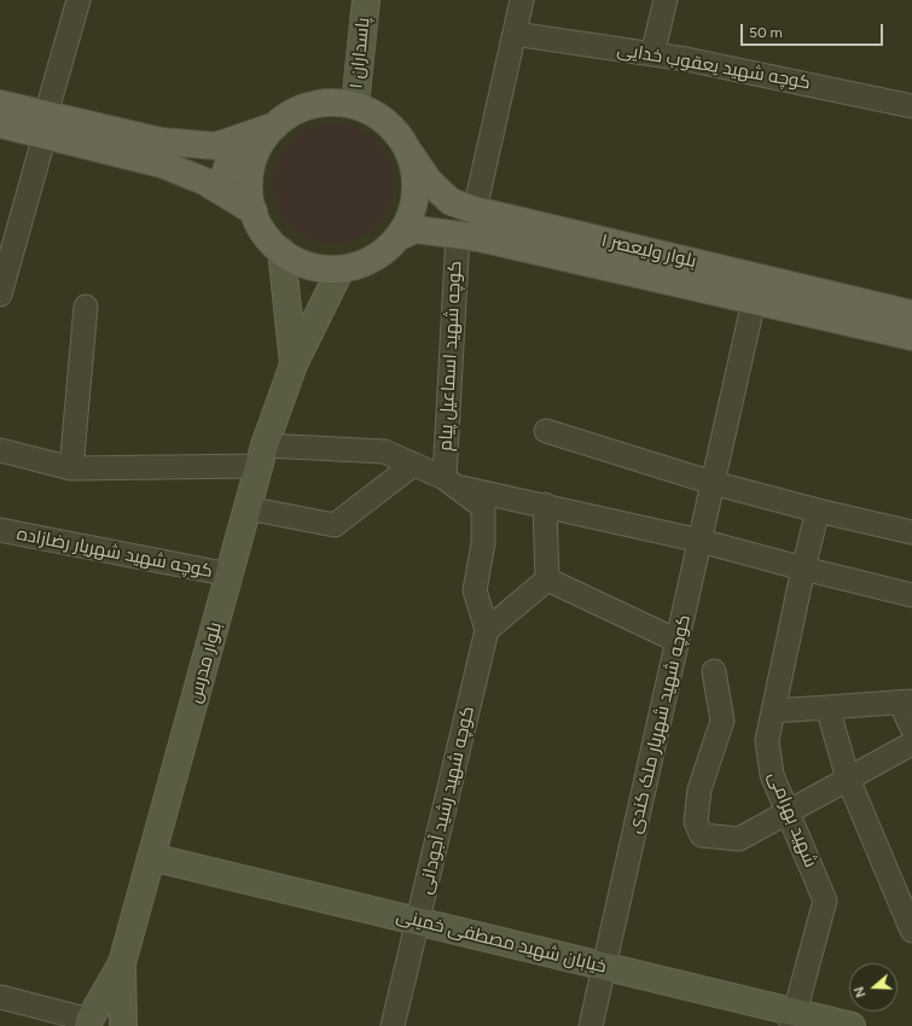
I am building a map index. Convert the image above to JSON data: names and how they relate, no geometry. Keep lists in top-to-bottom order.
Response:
{
  "streets": {
    "main road": [
      "پاسداران ۱",
      "بلوار ولیعصر ۱",
      "بلوار مدرس",
      "خیابان شهید مصطفی خمینی"
    ],
    "street": [
      "کوچه شهید یعقوب خدایی",
      "کوچه شهید اسماعیل پیام",
      "کوچه شهید شهریار رضازاده",
      "کوچه شهید شهریار ملک کندی",
      "کوچه شهید رشید آجودانی",
      "شهید بهرامی"
    ]
  },
  "crossings": [
    ["پاسداران ۱", "بلوار ولیعصر ۱"],
    ["پاسداران ۱", "بلوار مدرس"],
    ["بلوار ولیعصر ۱", "کوچه شهید اسماعیل پیام"],
    ["بلوار ولیعصر ۱", "بلوار مدرس"],
    ["بلوار ولیعصر ۱", "کوچه شهید شهریار ملک کندی"],
    ["کوچه شهید شهریار رضازاده", "بلوار مدرس"],
    ["بلوار مدرس", "خیابان شهید مصطفی خمینی"],
    ["کوچه شهید شهریار ملک کندی", "خیابان شهید مصطفی خمینی"],
    ["کوچه شهید رشید آجودانی", "خیابان شهید مصطفی خمینی"],
    ["شهید بهرامی", "خیابان شهید مصطفی خمینی"]
  ],
  "scale_bar": "50 m",
  "north": "left"
}
